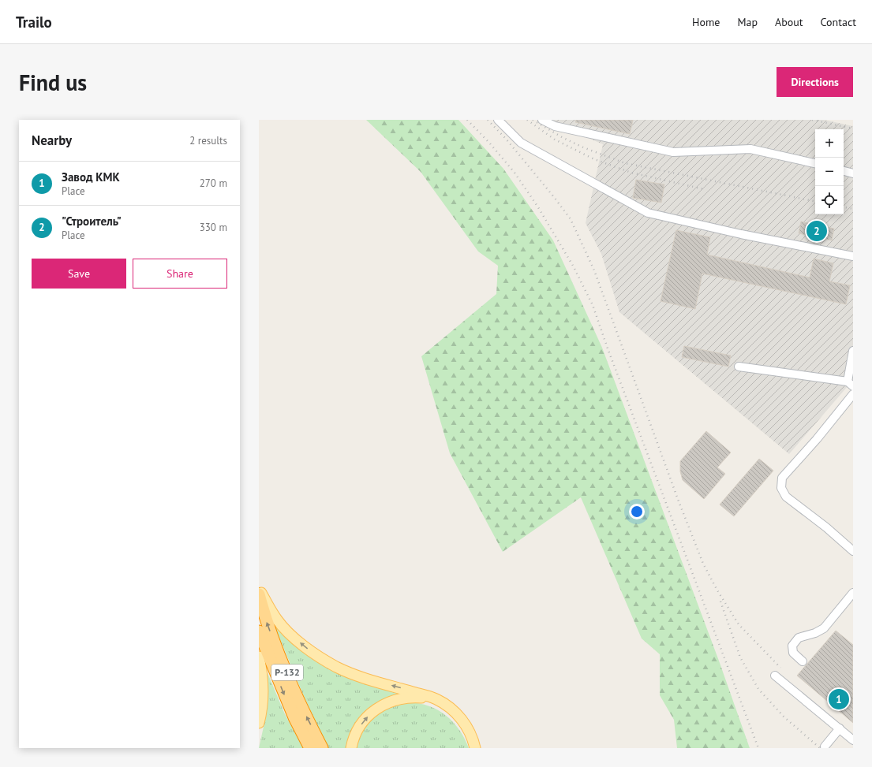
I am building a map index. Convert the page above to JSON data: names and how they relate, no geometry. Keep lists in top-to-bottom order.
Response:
{
  "streets": {
    "highway": ["Р-132"]
  },
  "page": {
    "header": "Trailo",
    "nav": [
      "Home",
      "Map",
      "About",
      "Contact"
    ],
    "buttons": [
      "Directions",
      ["Save", "Share"]
    ],
    "title": "Find us",
    "heading": ["Nearby", "2 results"],
    "map_buttons": ["+", "−"],
    "list": [
      {
        "mark": "1",
        "name": "Завод КМК",
        "note": "Place",
        "value": "270 m"
      },
      {
        "mark": "2",
        "name": "\"Строитель\"",
        "note": "Place",
        "value": "330 m"
      }
    ],
    "pins": ["2", "1"]
  }
}
